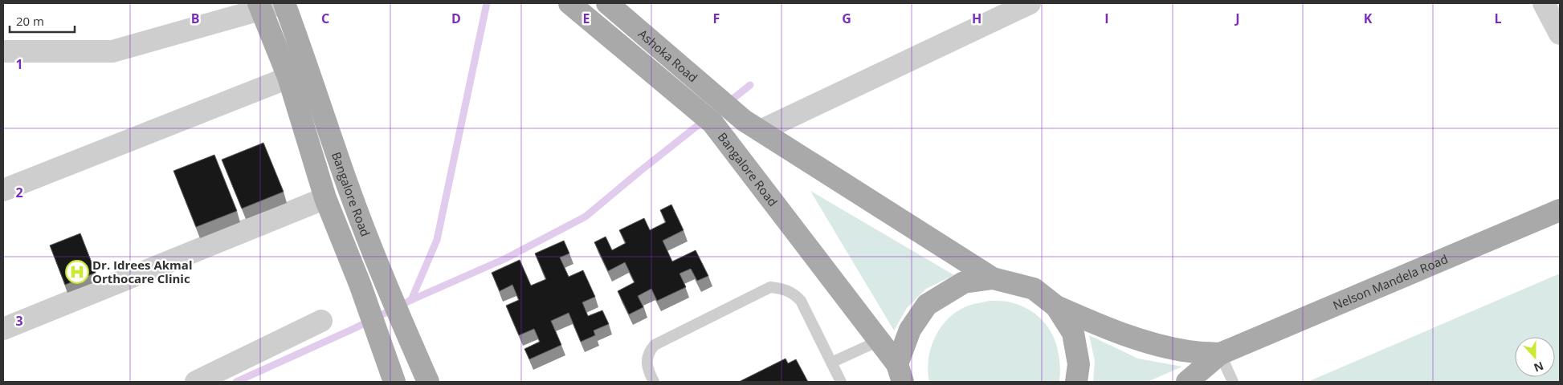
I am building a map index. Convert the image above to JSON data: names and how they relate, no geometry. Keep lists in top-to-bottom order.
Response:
{
  "streets": {
    "main road": ["Ashoka Road", "Bangalore Road", "Nelson Mandela Road"]
  },
  "crossings": [
    ["Ashoka Road", "Bangalore Road"]
  ],
  "places": {
    "hospital": ["Dr. Idrees Akmal Orthocare Clinic"]
  },
  "scale_bar": "20 m",
  "north": "bottom",
  "grid": {
    "columns": [
      "B",
      "C",
      "D",
      "E",
      "F",
      "G",
      "H",
      "I",
      "J",
      "K",
      "L"
    ],
    "rows": ["1", "2", "3"]
  }
}
